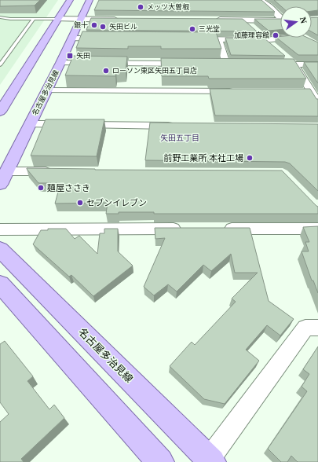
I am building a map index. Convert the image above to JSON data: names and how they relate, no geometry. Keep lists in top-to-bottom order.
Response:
{
  "streets": {
    "main road": ["名古屋多治見線"]
  },
  "districts": ["矢田五丁目"],
  "places": {
    "other": [
      "メッツ大曽根",
      "銀十",
      "矢田ビル",
      "三光堂",
      "加藤理容館",
      "ローソン東区矢田五丁目店",
      "前野工業所 本社工場",
      "麺屋ささき",
      "セブンイレブン"
    ],
    "transit": ["矢田"]
  },
  "north": "right"
}
